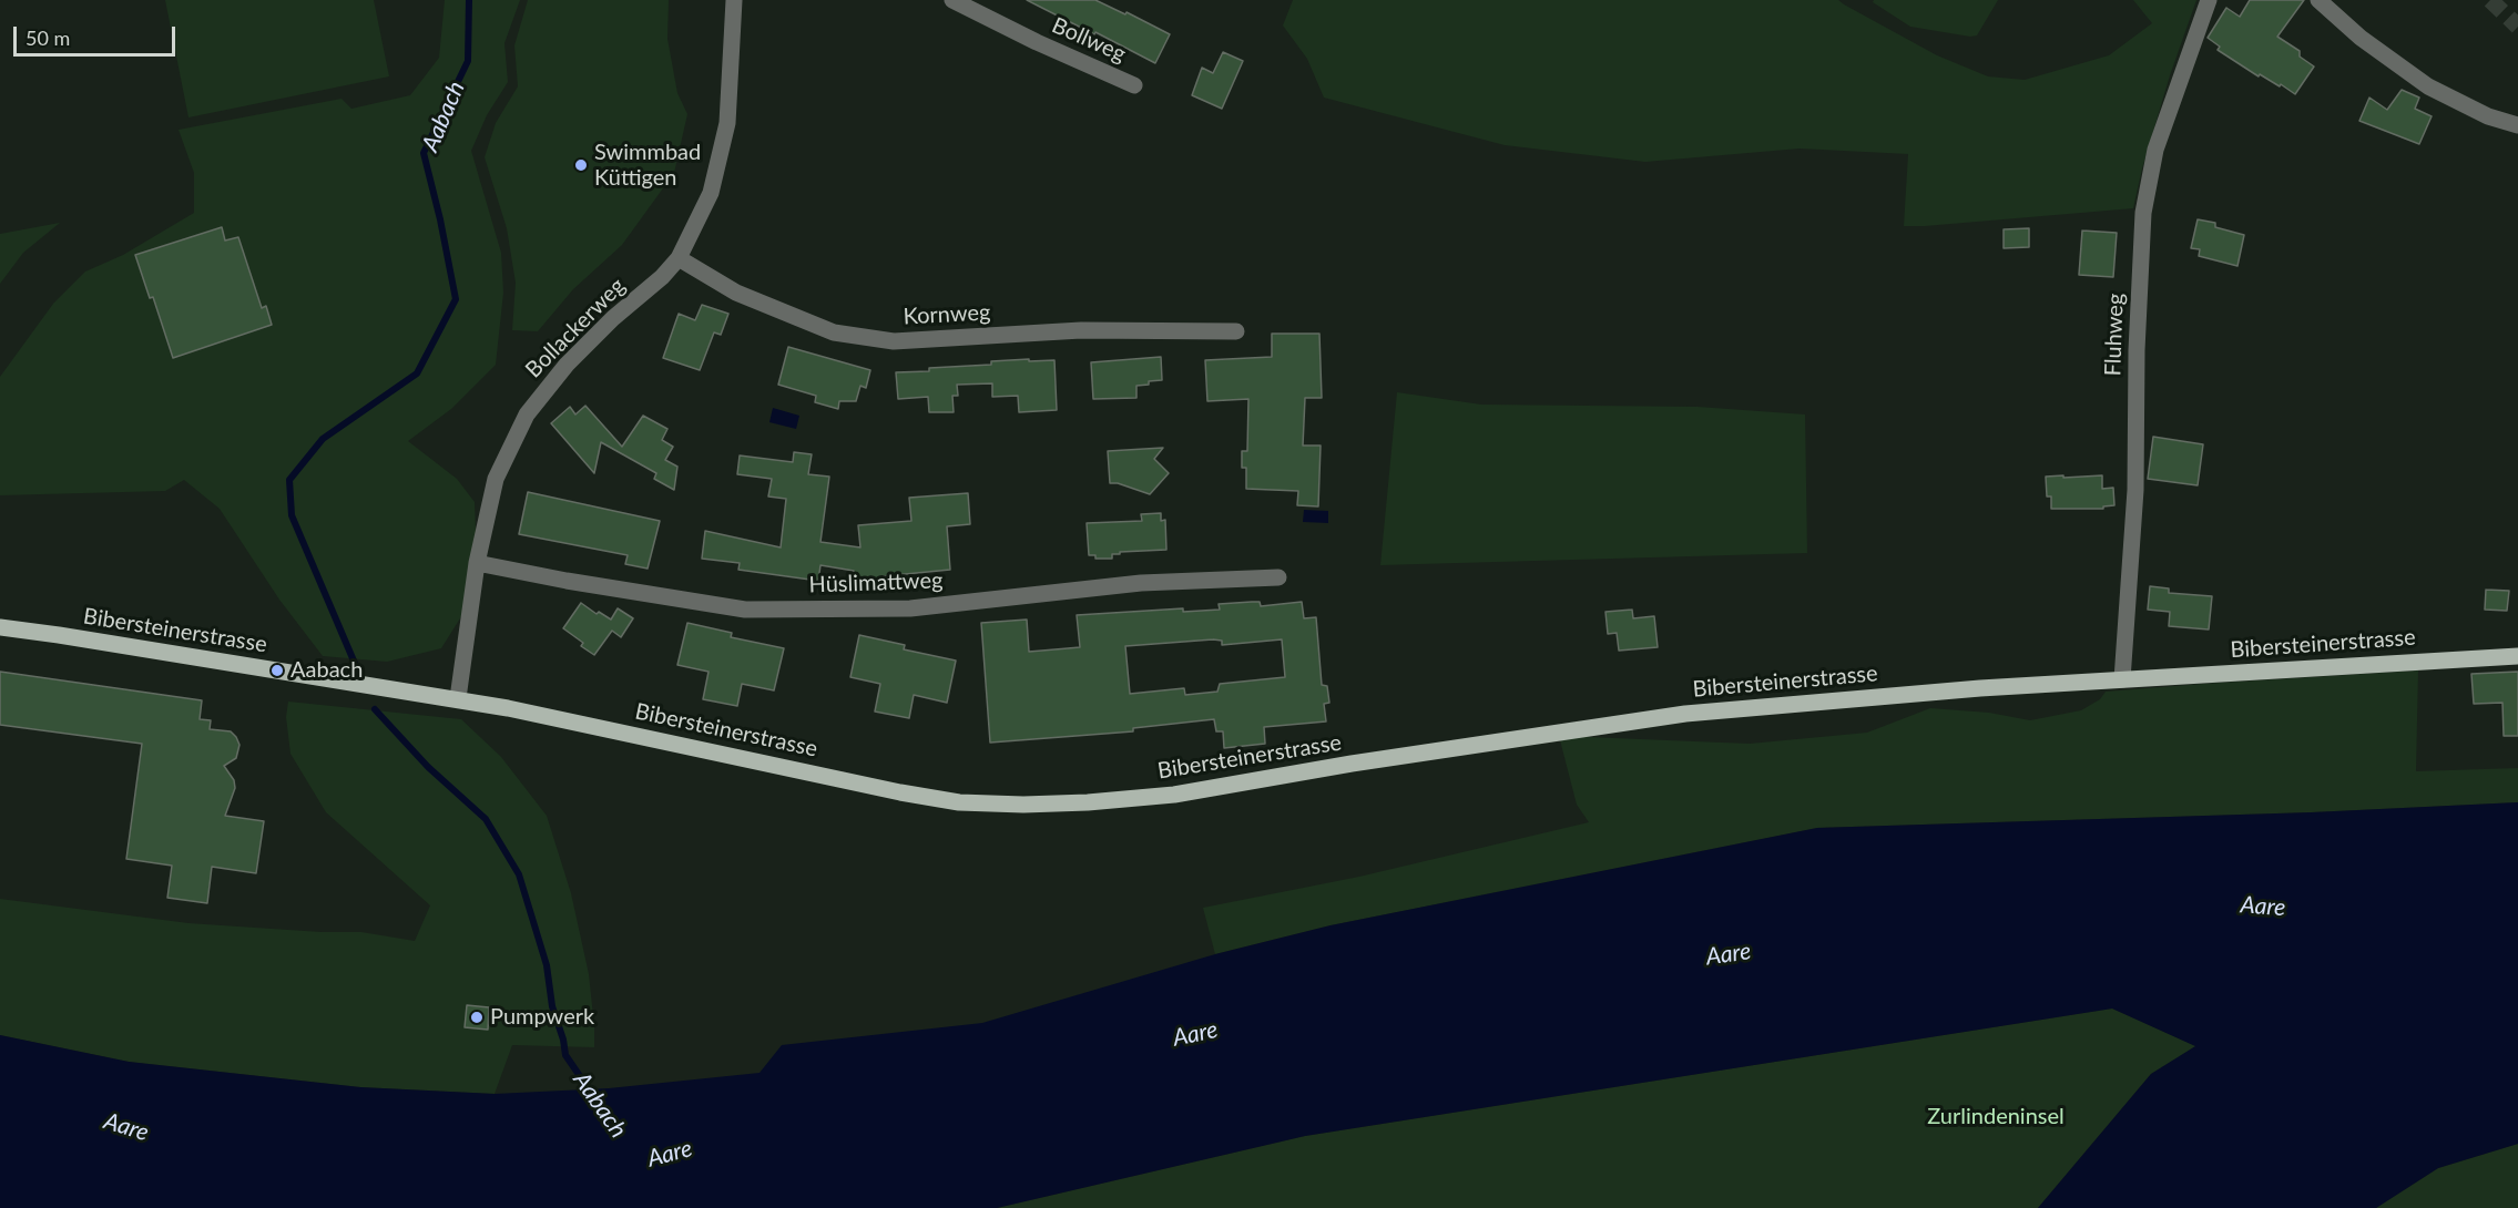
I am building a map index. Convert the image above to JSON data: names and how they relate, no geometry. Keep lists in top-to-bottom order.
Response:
{
  "streets": {
    "main road": ["Bibersteinerstrasse"],
    "street": [
      "Bollweg",
      "Kornweg",
      "Bollackerweg",
      "Fluhweg",
      "Hüslimattweg"
    ]
  },
  "crossings": [
    ["Kornweg", "Bollackerweg"],
    ["Bollackerweg", "Hüslimattweg"],
    ["Bollackerweg", "Bibersteinerstrasse"],
    ["Fluhweg", "Bibersteinerstrasse"]
  ],
  "water": ["Aabach", "Aare"],
  "parks": ["Zurlindeninsel"],
  "places": ["Swimmbad Küttigen", "Aabach", "Pumpwerk"],
  "scale_bar": "50 m"
}
